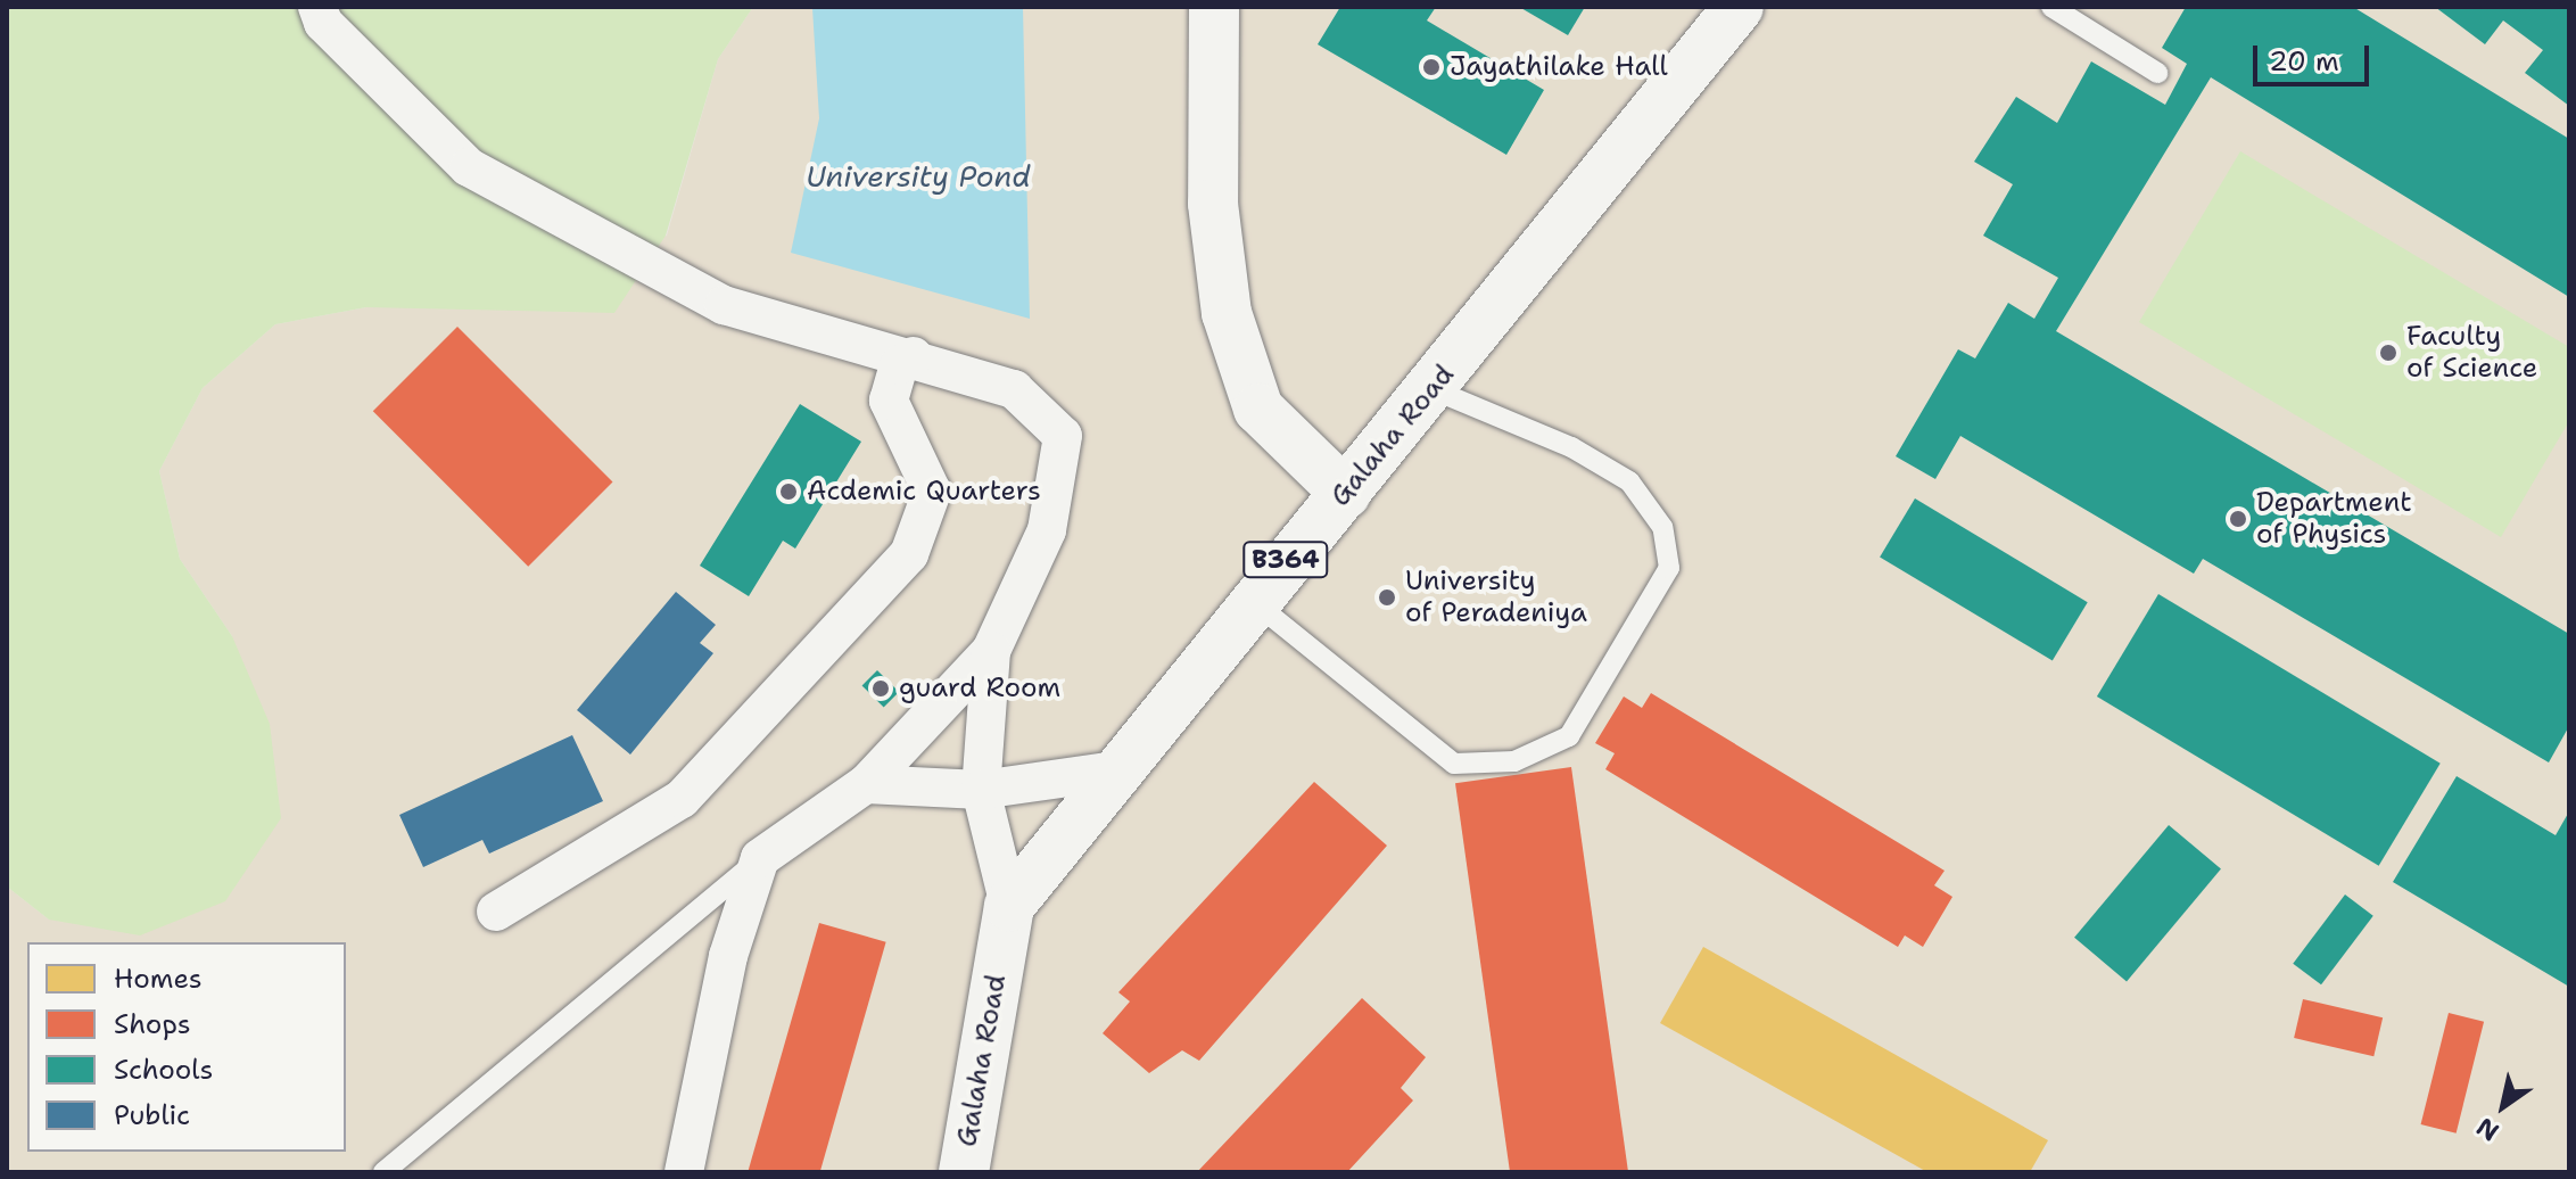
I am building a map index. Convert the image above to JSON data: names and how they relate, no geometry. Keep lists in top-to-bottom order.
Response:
{
  "streets": {
    "main road": ["Galaha Road", "B364"]
  },
  "water": ["University Pond"],
  "places": [
    "Jayathilake Hall",
    "Faculty of Science",
    "Acdemic Quarters",
    "Department of Physics",
    "University of Peradeniya",
    "guard Room"
  ],
  "legend": [
    "Homes",
    "Shops",
    "Schools",
    "Public"
  ],
  "scale_bar": "20 m",
  "north": "bottom left"
}
